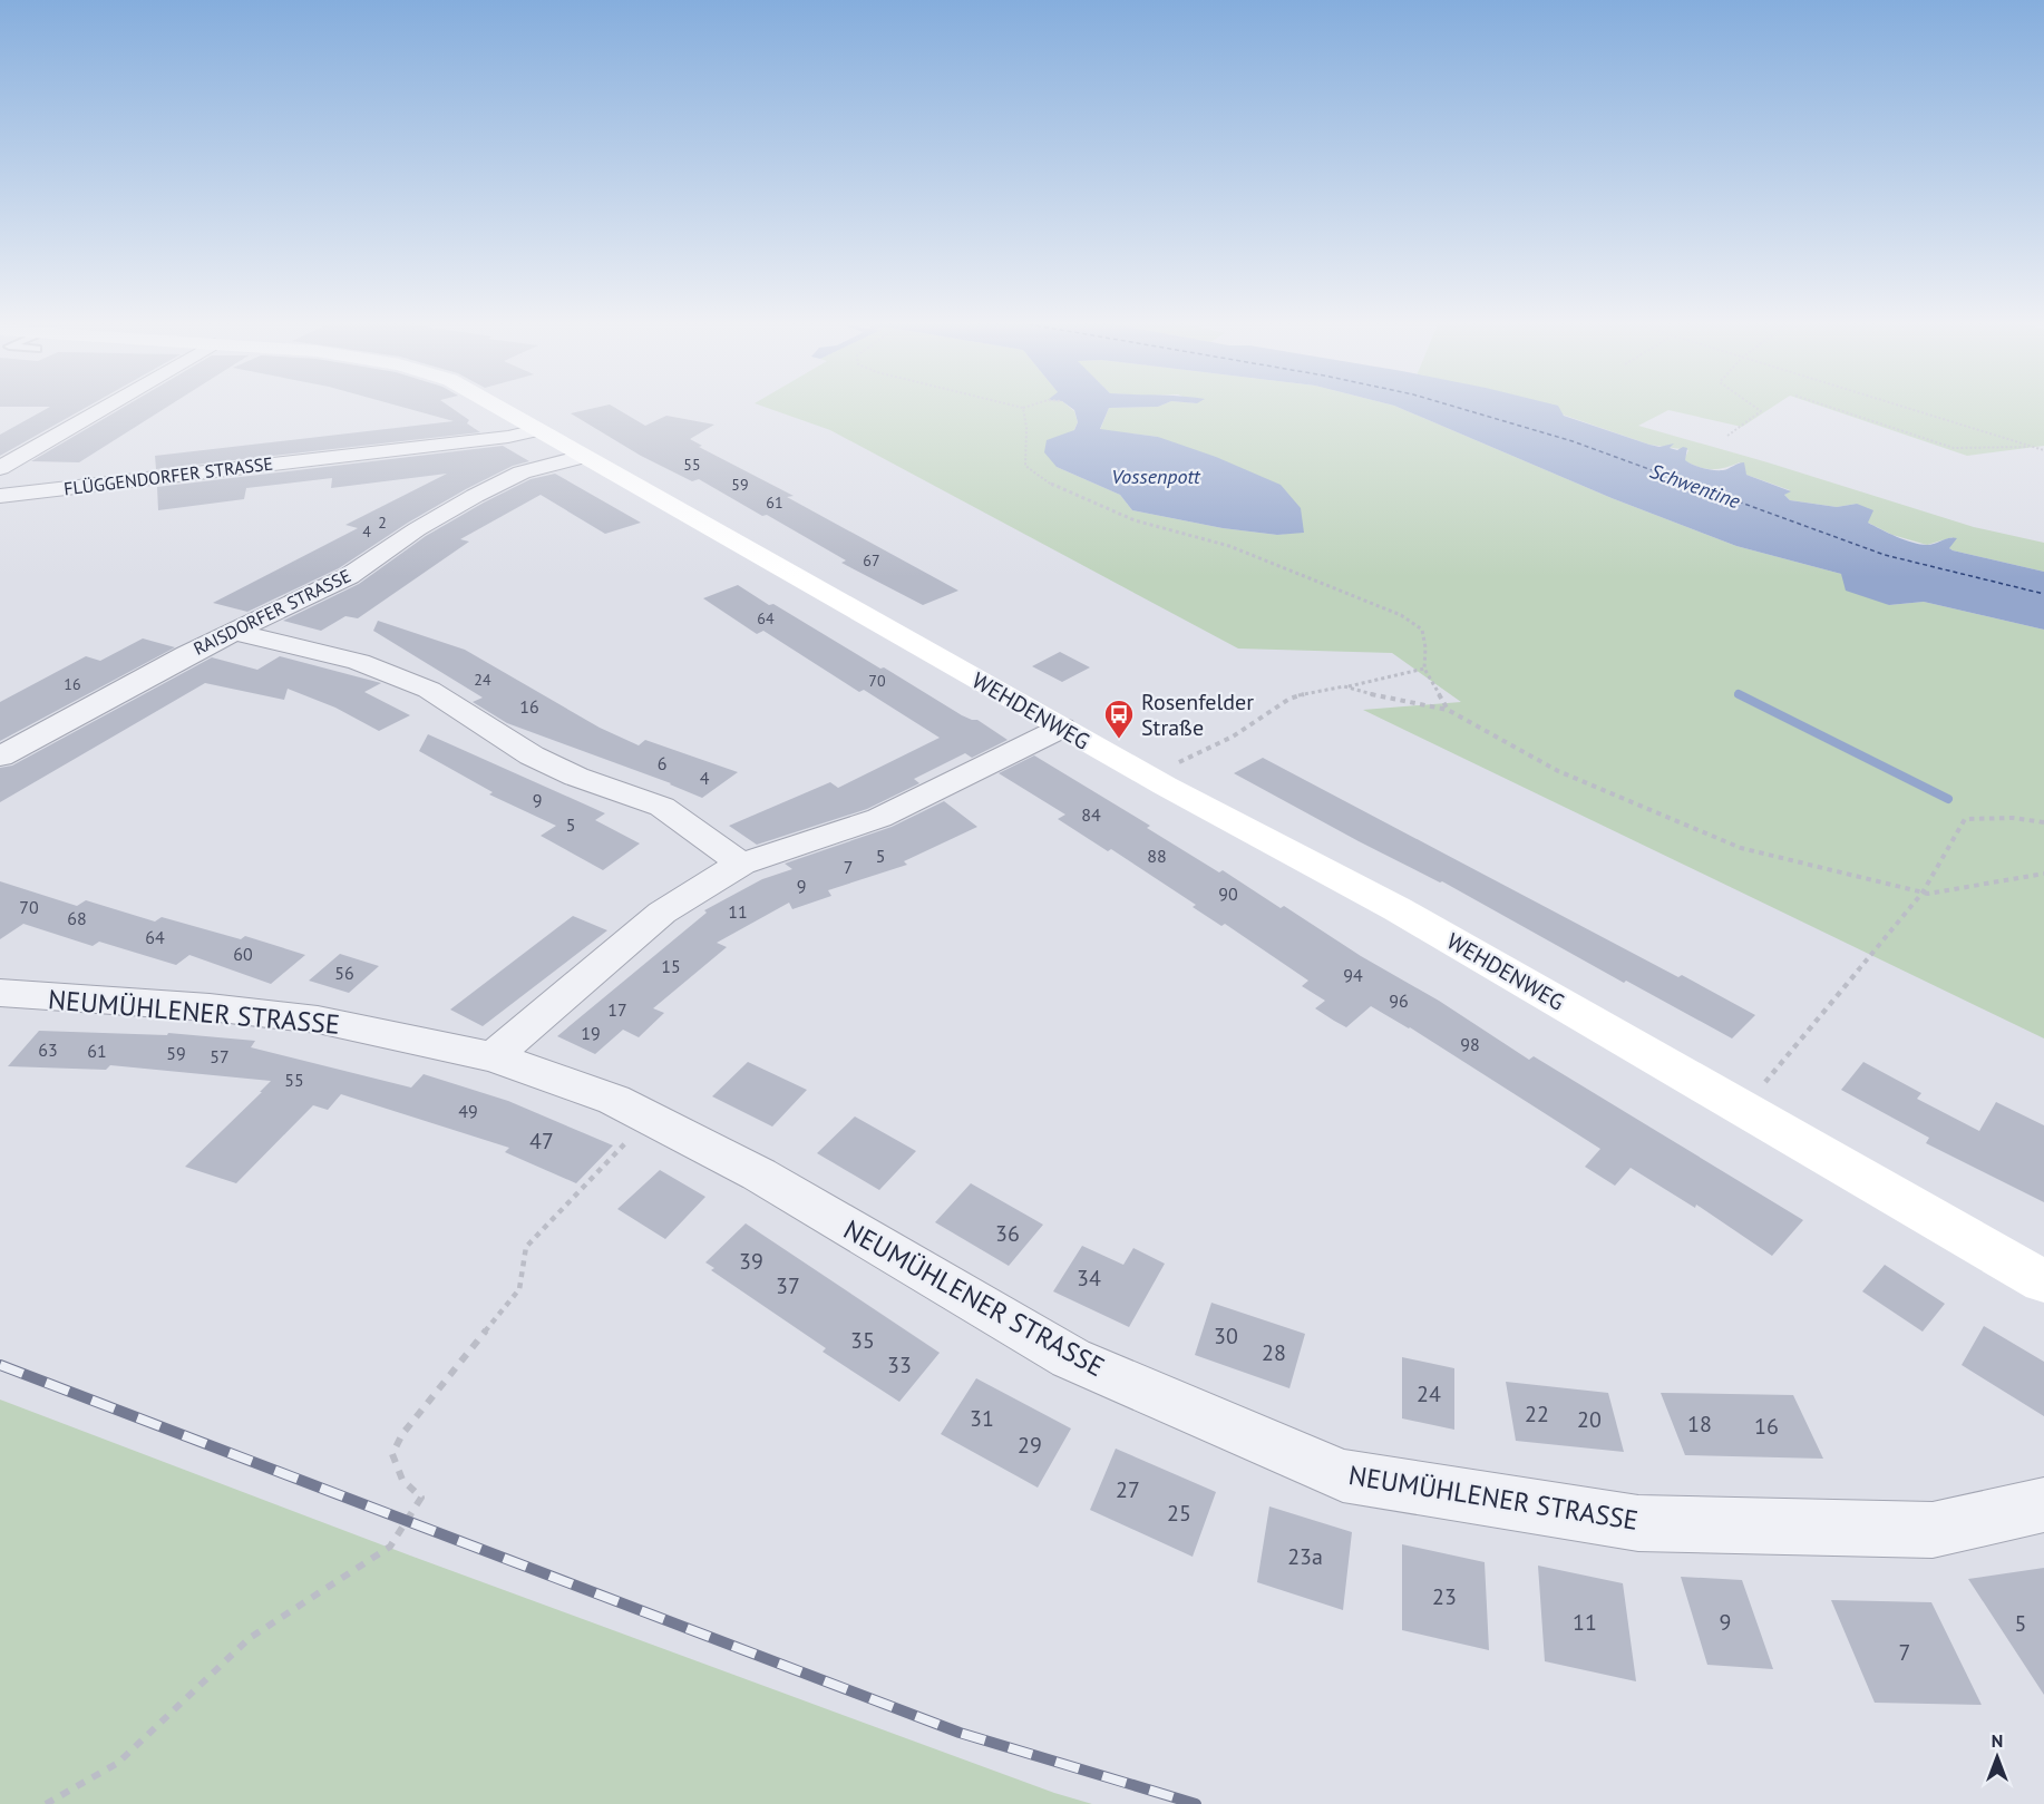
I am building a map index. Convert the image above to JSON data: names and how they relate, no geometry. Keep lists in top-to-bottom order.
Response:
{
  "streets": {
    "main road": ["WEHDENWEG"],
    "street": ["FLÜGGENDORFER STRASSE", "RAISDORFER STRASSE", "NEUMÜHLENER STRASSE"]
  },
  "crossings": [
    ["FLÜGGENDORFER STRASSE", "WEHDENWEG"],
    ["RAISDORFER STRASSE", "WEHDENWEG"]
  ],
  "water": ["Vossenpott", "Schwentine"],
  "places": {
    "bus stop": ["Rosenfelder Straße"]
  },
  "house_numbers": [
    "55",
    "59",
    "61",
    "2",
    "4",
    "67",
    "64",
    "24",
    "70",
    "16",
    "16",
    "6",
    "4",
    "9",
    "84",
    "5",
    "5",
    "88",
    "7",
    "9",
    "90",
    "70",
    "11",
    "68",
    "64",
    "60",
    "15",
    "56",
    "94",
    "96",
    "17",
    "19",
    "98",
    "63",
    "61",
    "59",
    "57",
    "55",
    "49",
    "47",
    "36",
    "39",
    "34",
    "37",
    "30",
    "35",
    "28",
    "33",
    "24",
    "22",
    "31",
    "20",
    "18",
    "16",
    "29",
    "27",
    "25",
    "23a",
    "23",
    "11",
    "9",
    "5",
    "7"
  ],
  "north": "top"
}
